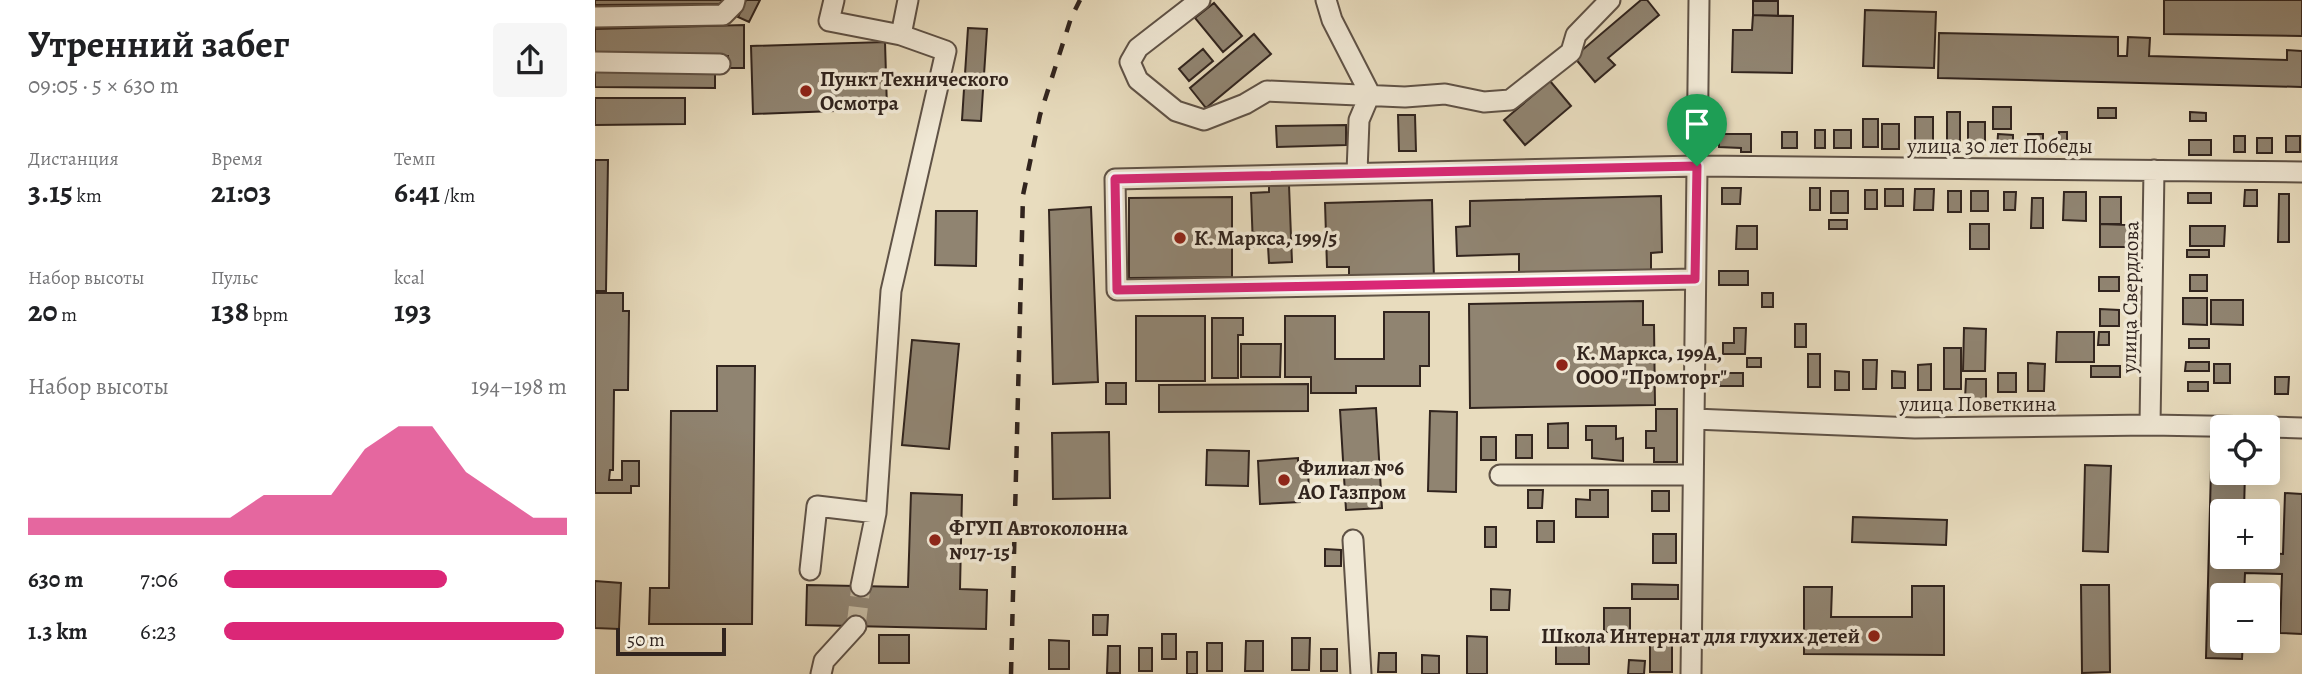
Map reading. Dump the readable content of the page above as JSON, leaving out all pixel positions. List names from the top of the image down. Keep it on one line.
{"streets":{"street":["улица 30 лет Победы","улица Свердлова","улица Поветкина"]},"crossings":[["улица 30 лет Победы","улица Свердлова"],["улица Свердлова","улица Поветкина"]],"places":["Пункт Технического Осмотра","К. Маркса, 199/5","К. Маркса, 199А, ООО \"Промторг\"","Филиал №6 АО Газпром","ФГУП Автоколонна №17-15","Школа Интернат для глухих детей"],"scale_bar":"50 m","page":{"heading":["Утренний забег","09:05 · 5 × 630 m"],"stats":[["Дистанция","3.15 km"],["Время","21:03"],["Темп","6:41 /km"],["Набор высоты","20 m"],["Пульс","138 bpm"],["kcal","193"]],"chart":["Набор высоты","194–198 m"],"map_buttons":["+","−"],"list":[{"name":"630 m","note":"7:06"},{"name":"1.3 km","note":"6:23"}],"scale":"50 m"}}
